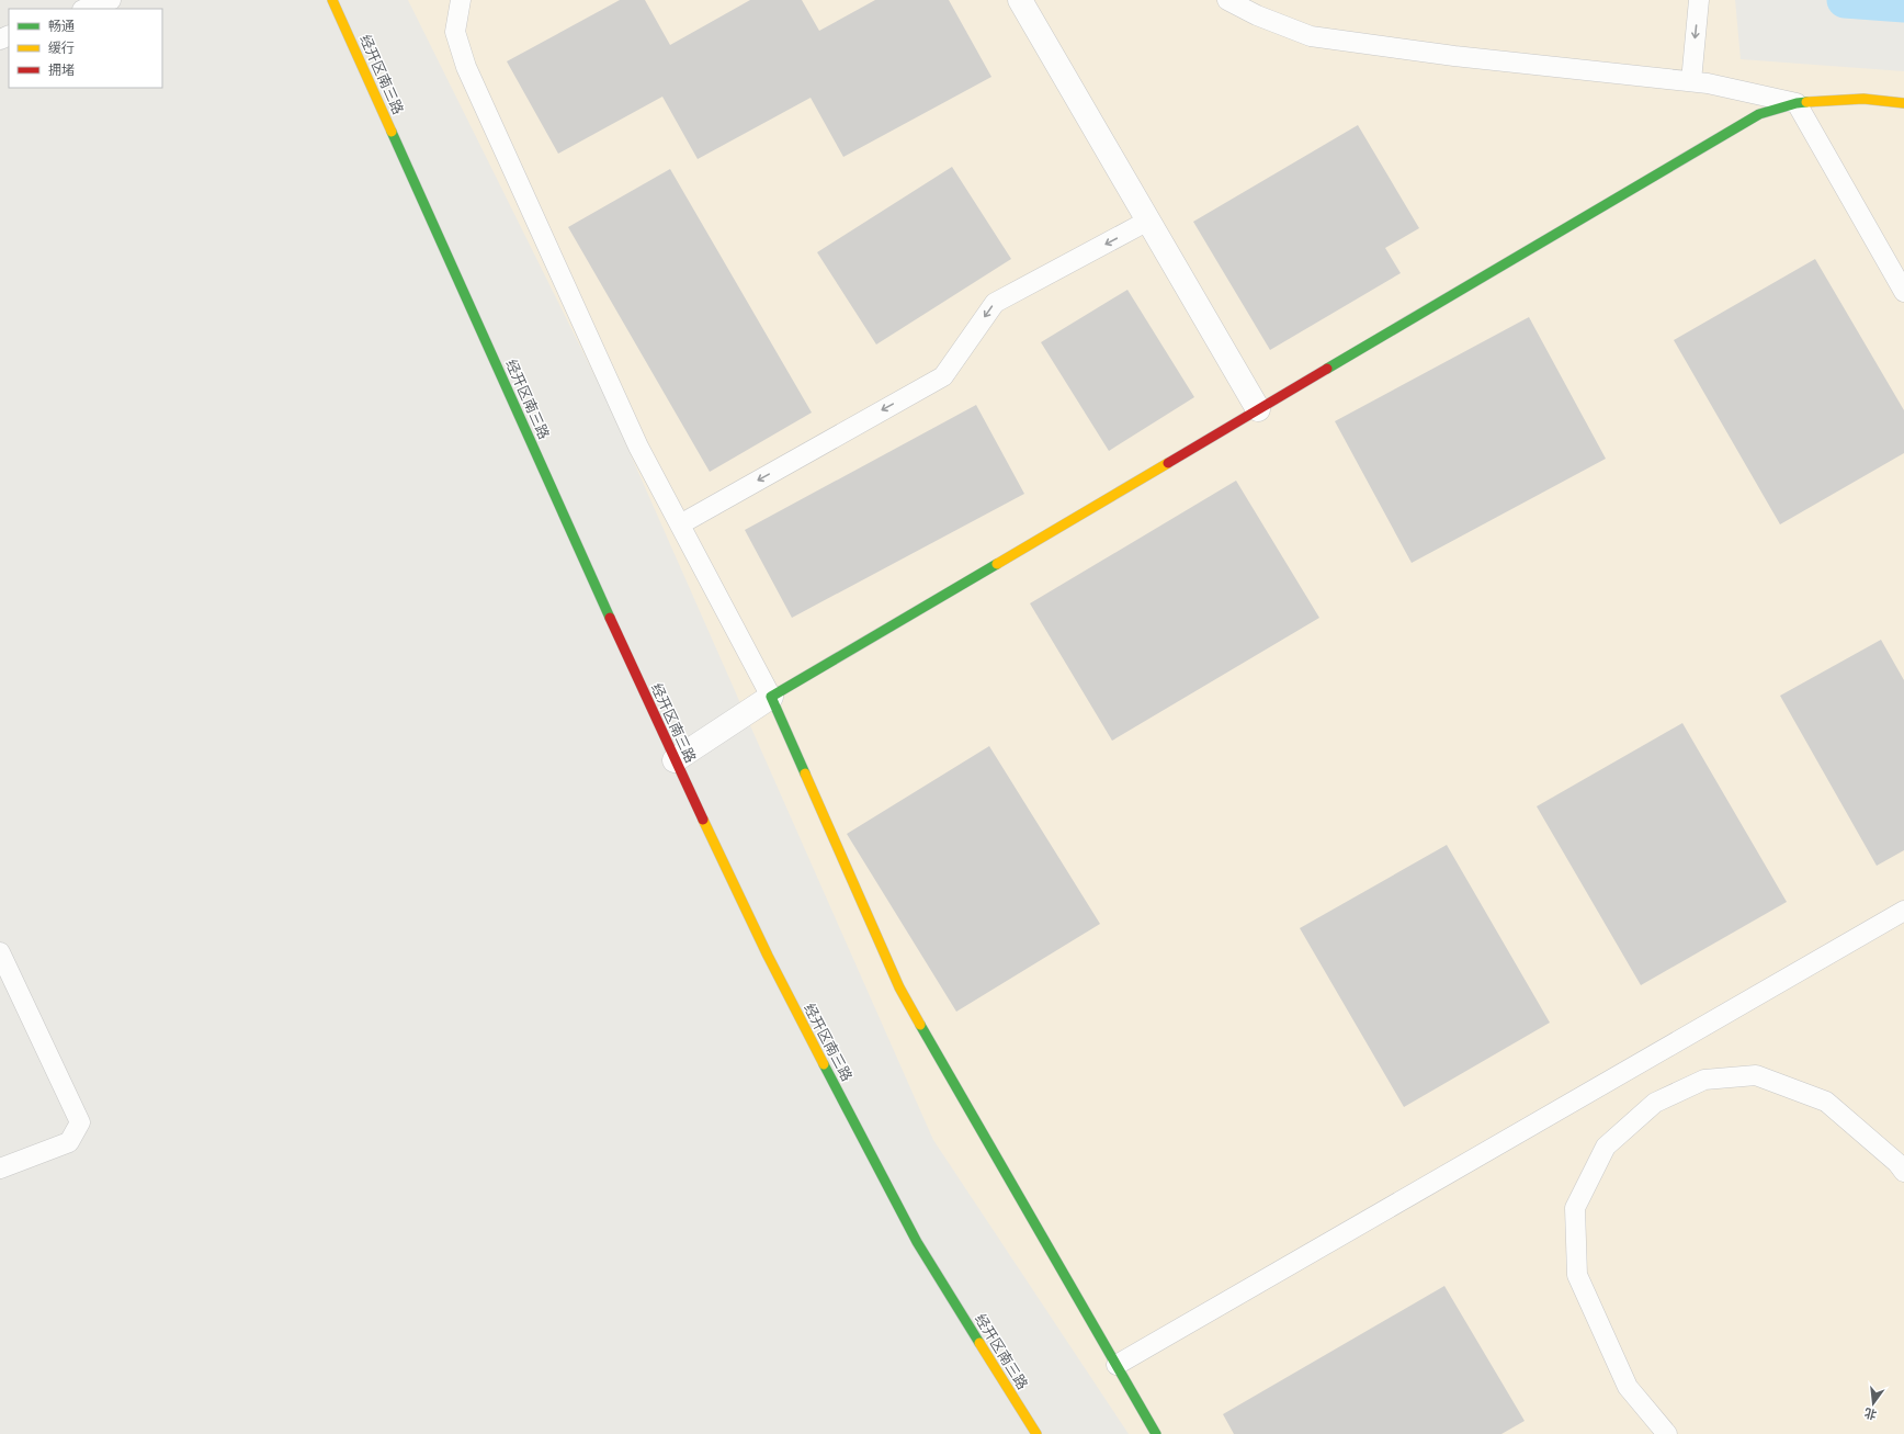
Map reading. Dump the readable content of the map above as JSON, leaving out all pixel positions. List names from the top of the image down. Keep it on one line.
{"streets":{"street":["经开区南三路"]},"legend":["畅通","缓行","拥堵"],"north":"bottom"}
